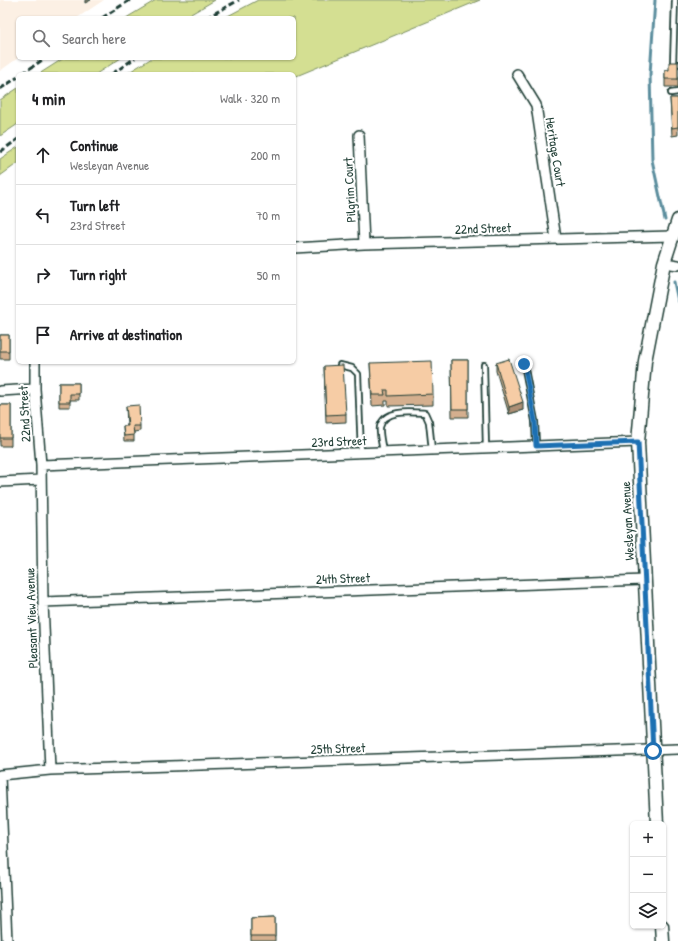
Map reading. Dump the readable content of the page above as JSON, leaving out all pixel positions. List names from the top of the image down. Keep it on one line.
{"streets":{"street":["Heritage Court","Pilgrim Court","22nd Street","23rd Street","Wesleyan Avenue","24th Street","Pleasant View Avenue","25th Street"]},"crossings":[["Heritage Court","22nd Street"],["Pilgrim Court","22nd Street"],["22nd Street","23rd Street"],["22nd Street","Wesleyan Avenue"],["22nd Street","Pleasant View Avenue"],["23rd Street","Wesleyan Avenue"],["23rd Street","Pleasant View Avenue"],["Wesleyan Avenue","24th Street"],["Wesleyan Avenue","25th Street"],["24th Street","Pleasant View Avenue"],["Pleasant View Avenue","25th Street"]],"page":{"search":"Search here","heading":["4 min","Walk · 320 m"],"list":[["Continue","Wesleyan Avenue","200 m"],["Turn left","23rd Street","70 m"],["Turn right","50 m"],"Arrive at destination"],"map_buttons":["+","−"]}}
